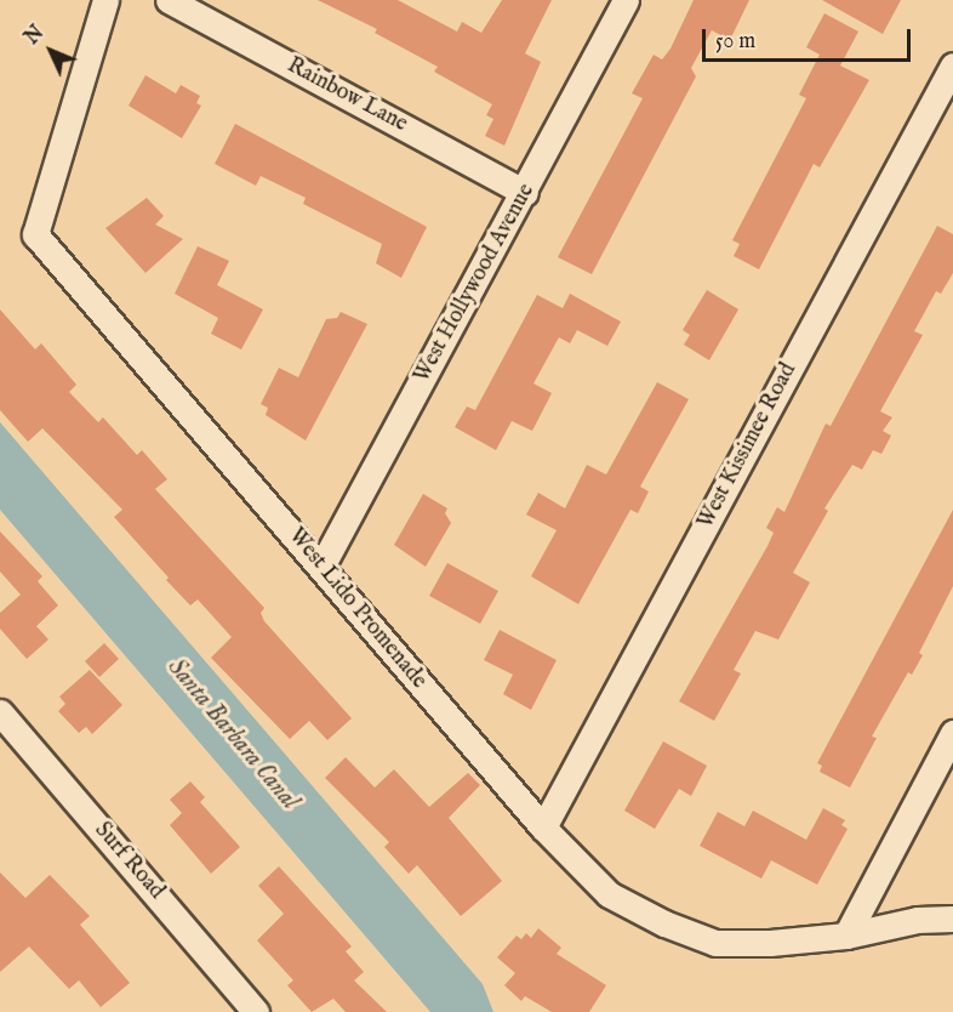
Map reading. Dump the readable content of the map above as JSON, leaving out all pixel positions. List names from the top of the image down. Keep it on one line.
{"streets":{"street":["Rainbow Lane","West Hollywood Avenue","West Kissimee Road","West Lido Promenade","Surf Road"]},"crossings":[["Rainbow Lane","West Hollywood Avenue"],["West Hollywood Avenue","West Lido Promenade"],["West Kissimee Road","West Lido Promenade"]],"water":["Santa Barbara Canal"],"scale_bar":"50 m","north":"top left"}
